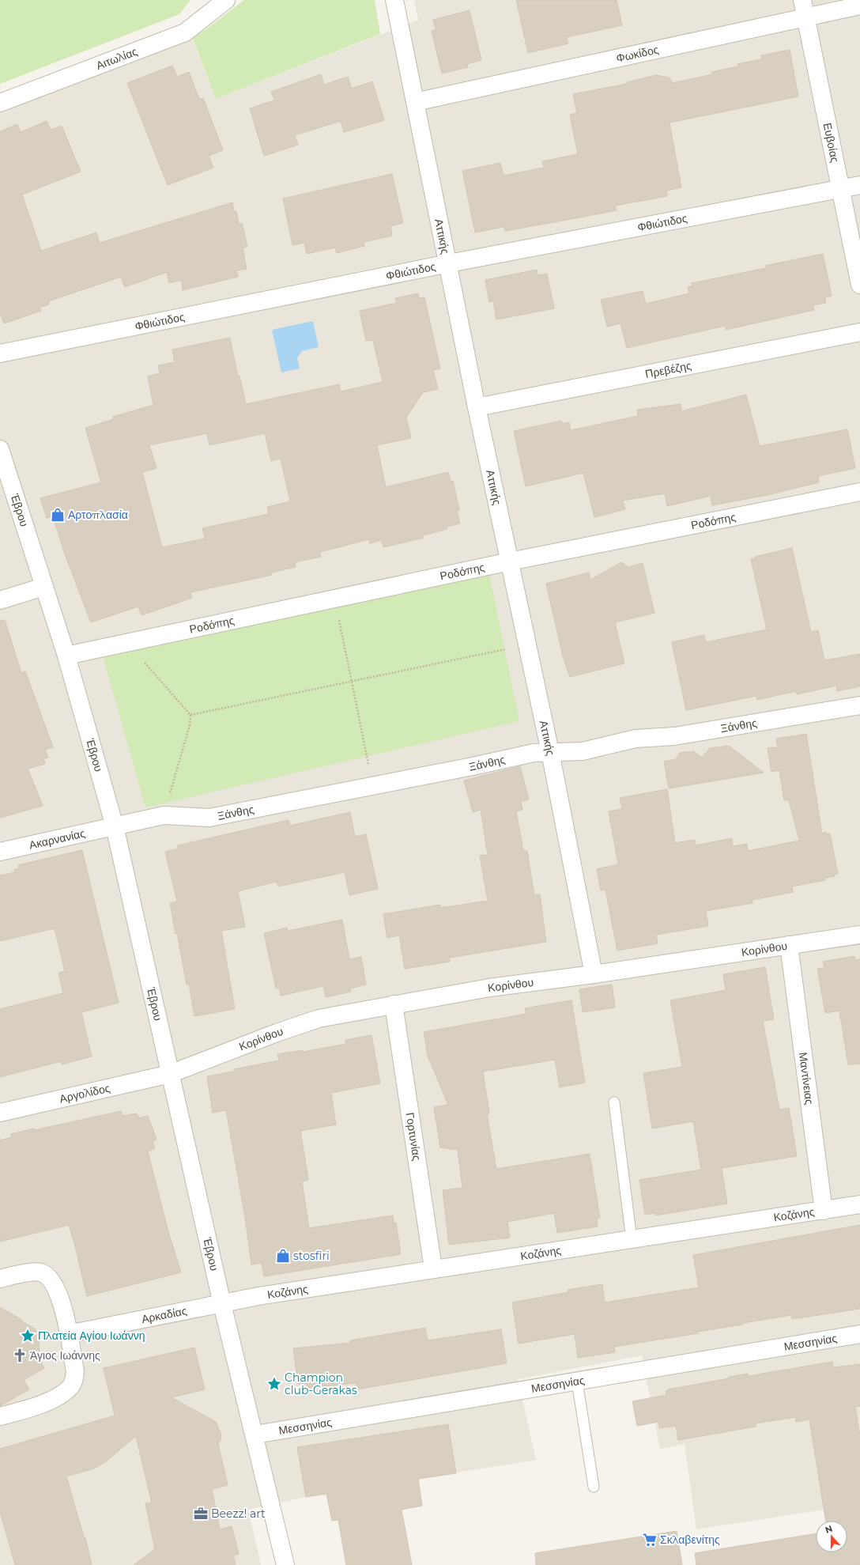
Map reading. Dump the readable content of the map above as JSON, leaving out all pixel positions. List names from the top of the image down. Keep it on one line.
{"streets":{"street":["Φωκίδος","Αιτωλίας","Ευβοίας","Φθιώτιδος","Αττικής","Πρεβέζης","Έβρου","Ροδόπης","Ξάνθης","Ακαρνανίας","Κορίνθου","Μαντίνειας","Αργολίδος","Γορτυνίας","Κοζάνης","Αρκαδίας","Μεσσηνίας"]},"crossings":[["Φωκίδος","Ευβοίας"],["Φωκίδος","Αττικής"],["Ευβοίας","Φθιώτιδος"],["Φθιώτιδος","Αττικής"],["Αττικής","Πρεβέζης"],["Αττικής","Ροδόπης"],["Αττικής","Ξάνθης"],["Αττικής","Κορίνθου"],["Έβρου","Ροδόπης"],["Έβρου","Ξάνθης"],["Έβρου","Ακαρνανίας"],["Έβρου","Κορίνθου"],["Έβρου","Αργολίδος"],["Έβρου","Κοζάνης"],["Έβρου","Αρκαδίας"],["Έβρου","Μεσσηνίας"],["Ξάνθης","Ακαρνανίας"],["Κορίνθου","Μαντίνειας"],["Κορίνθου","Αργολίδος"],["Κορίνθου","Γορτυνίας"],["Μαντίνειας","Κοζάνης"],["Γορτυνίας","Κοζάνης"],["Κοζάνης","Αρκαδίας"]],"places":{"shop":["Αρτοπλασία","stosfiri"],"place":["Πλατεία Αγίου Ιωάννη","Champion club-Gerakas"],"church":["Άγιος Ιωάννης"],"office":["Beezz! art"],"supermarket":["Σκλαβενίτης"]},"north":"top"}
